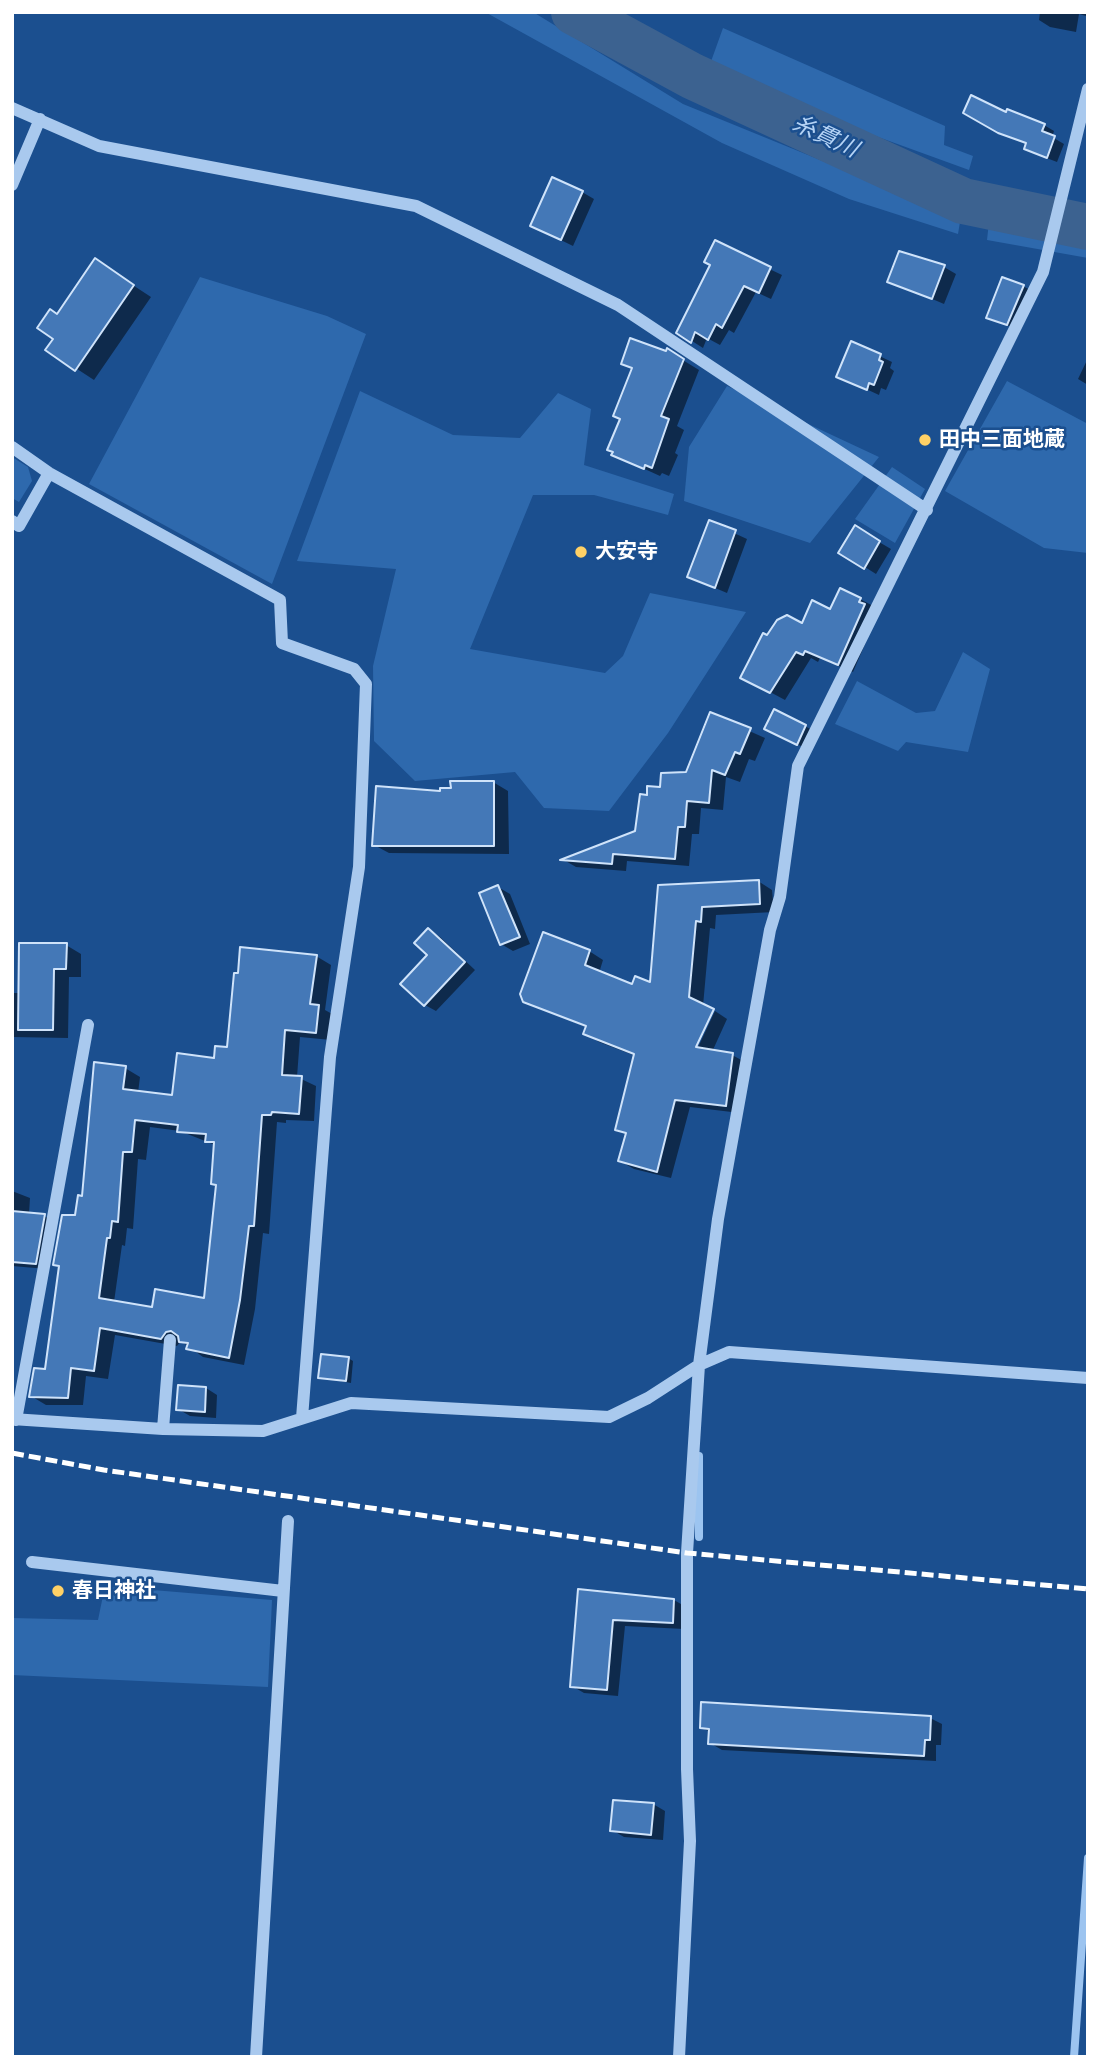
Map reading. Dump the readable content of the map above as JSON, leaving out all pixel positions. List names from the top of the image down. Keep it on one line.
{"water":["糸貫川"],"places":["田中三面地蔵","大安寺","春日神社"]}
